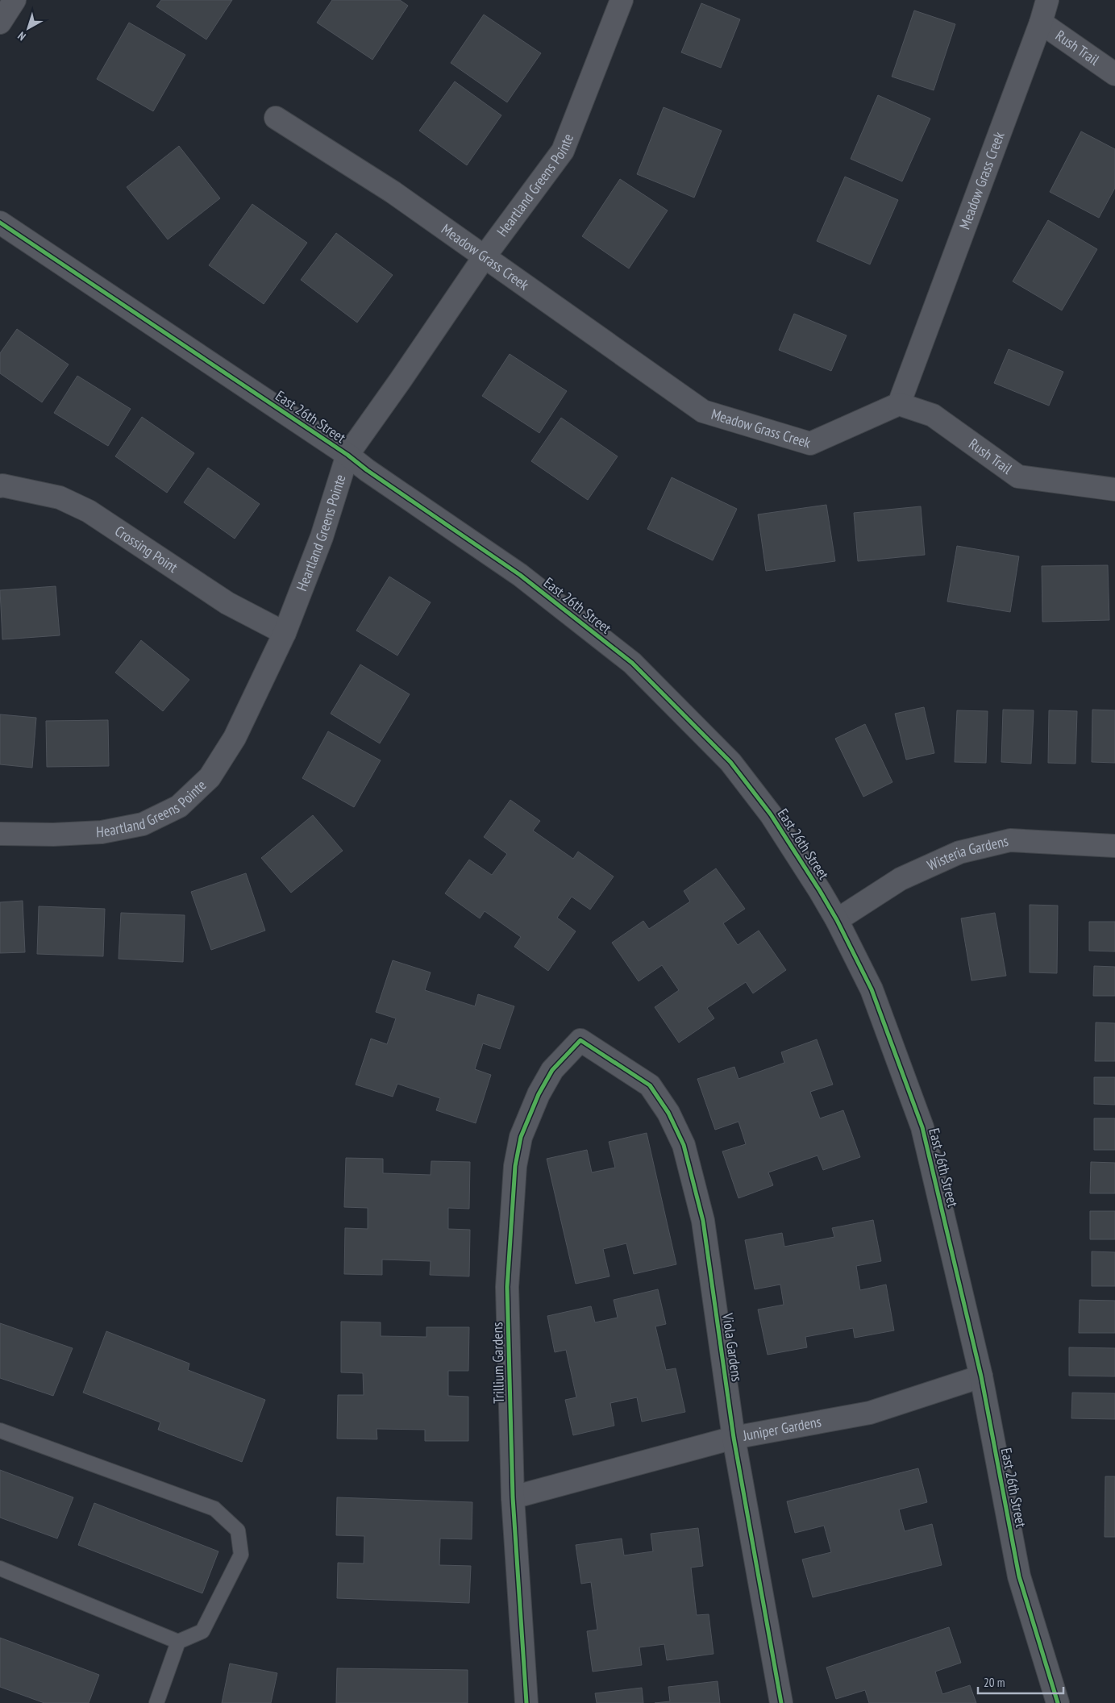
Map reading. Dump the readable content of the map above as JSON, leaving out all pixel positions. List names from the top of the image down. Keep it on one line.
{"streets":{"street":["Rush Trail","Meadow Grass Creek","Heartland Greens Pointe","East 26th Street","Crossing Point","Wisteria Gardens","Viola Gardens","Trillium Gardens","Juniper Gardens"]},"crossings":[["Rush Trail","Meadow Grass Creek"],["Meadow Grass Creek","Heartland Greens Pointe"],["Heartland Greens Pointe","East 26th Street"],["Heartland Greens Pointe","Crossing Point"],["East 26th Street","Wisteria Gardens"],["East 26th Street","Juniper Gardens"],["Viola Gardens","Trillium Gardens"],["Viola Gardens","Juniper Gardens"],["Trillium Gardens","Juniper Gardens"]],"scale_bar":"20 m","north":"bottom left"}
